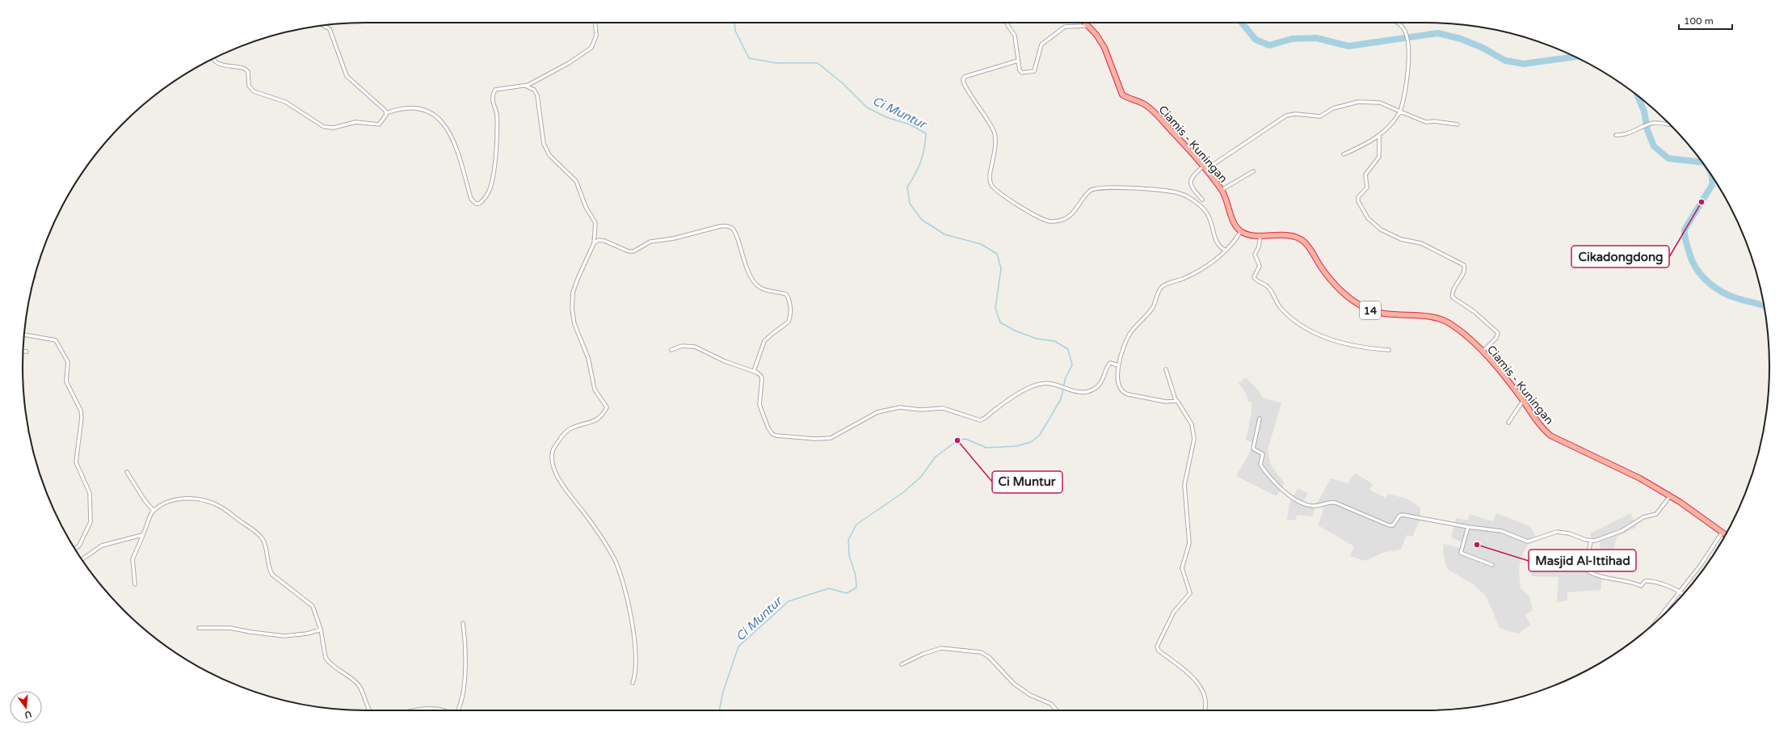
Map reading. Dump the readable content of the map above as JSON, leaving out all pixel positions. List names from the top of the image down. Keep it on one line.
{"streets":{"highway":["Ciamis - Kuningan","14"]},"water":["Ci Muntur"],"places":["Cikadongdong","Ci Muntur","Masjid Al-Ittihad"],"scale_bar":"100 m","north":"bottom"}
